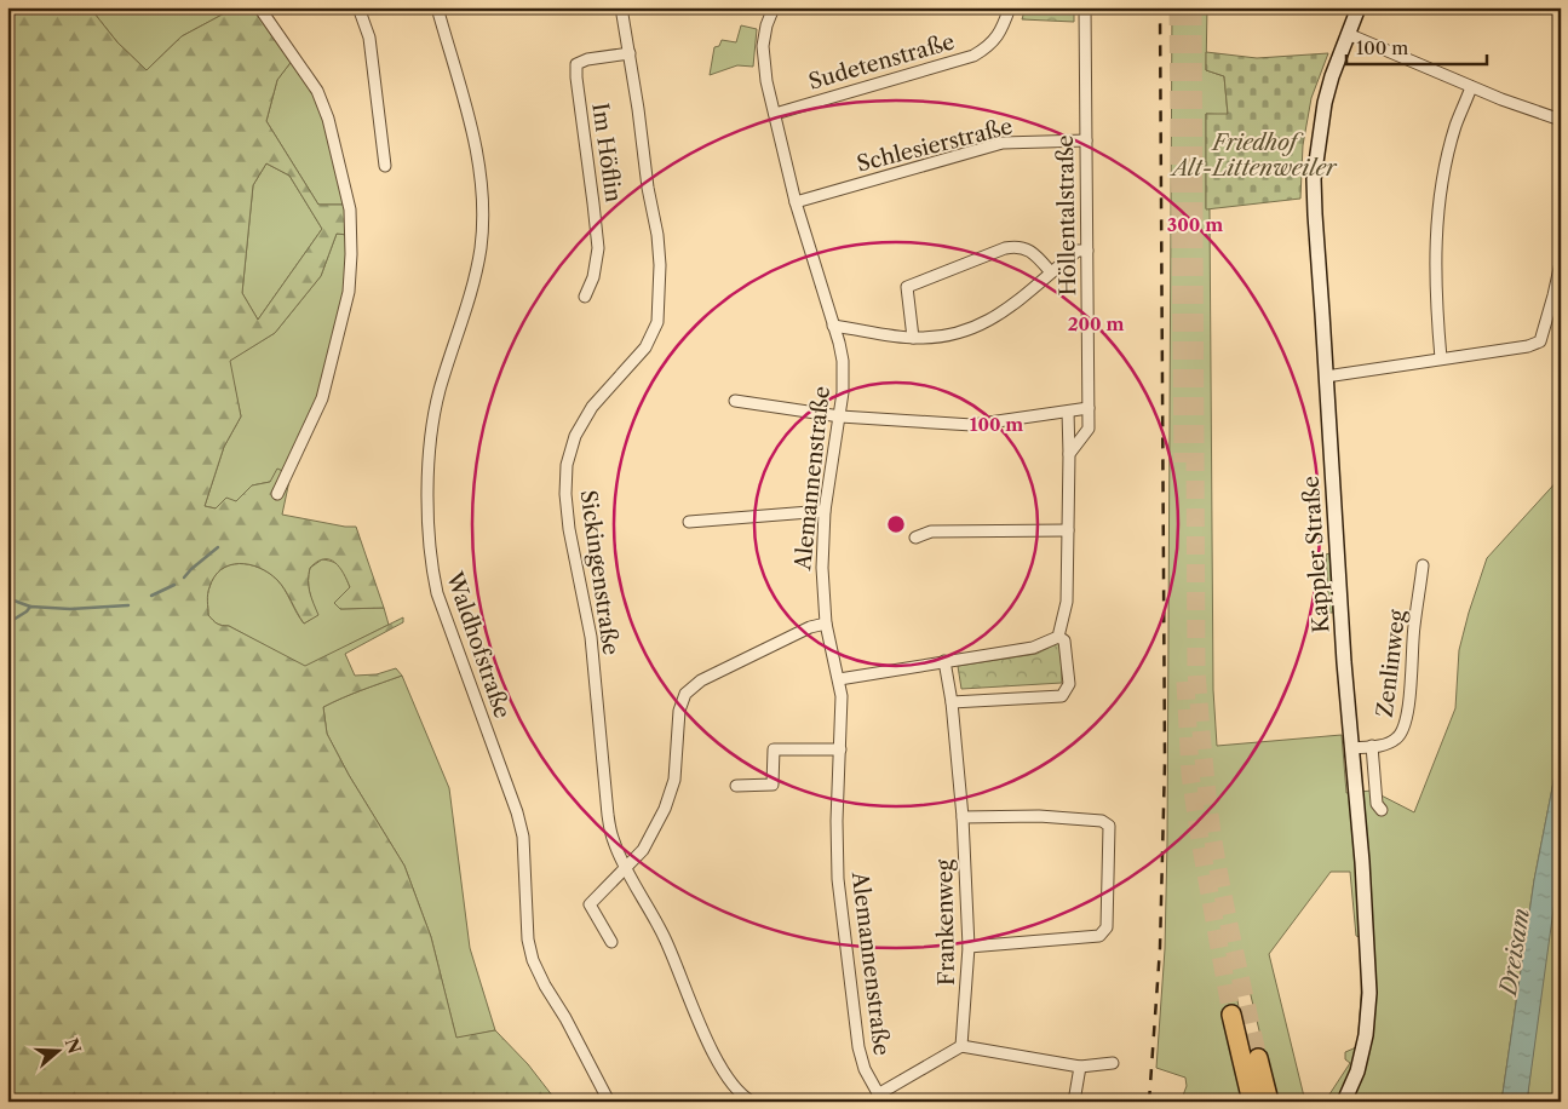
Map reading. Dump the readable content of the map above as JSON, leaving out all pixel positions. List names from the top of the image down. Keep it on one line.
{"streets":{"street":["Sudetenstraße","Schlesierstraße","Im Höflin","Höllentalstraße","Alemannenstraße","Kappler Straße","Sickingenstraße","Waldhofstraße","Zenlinweg","Frankenweg"]},"crossings":[["Sudetenstraße","Alemannenstraße"],["Schlesierstraße","Höllentalstraße"],["Schlesierstraße","Alemannenstraße"],["Im Höflin","Sickingenstraße"],["Kappler Straße","Zenlinweg"]],"water":["Dreisam"],"parks":["Friedhof Alt-Littenweiler"],"scale_bar":"100 m","north":"right","rings":["300 m","200 m","100 m"]}
